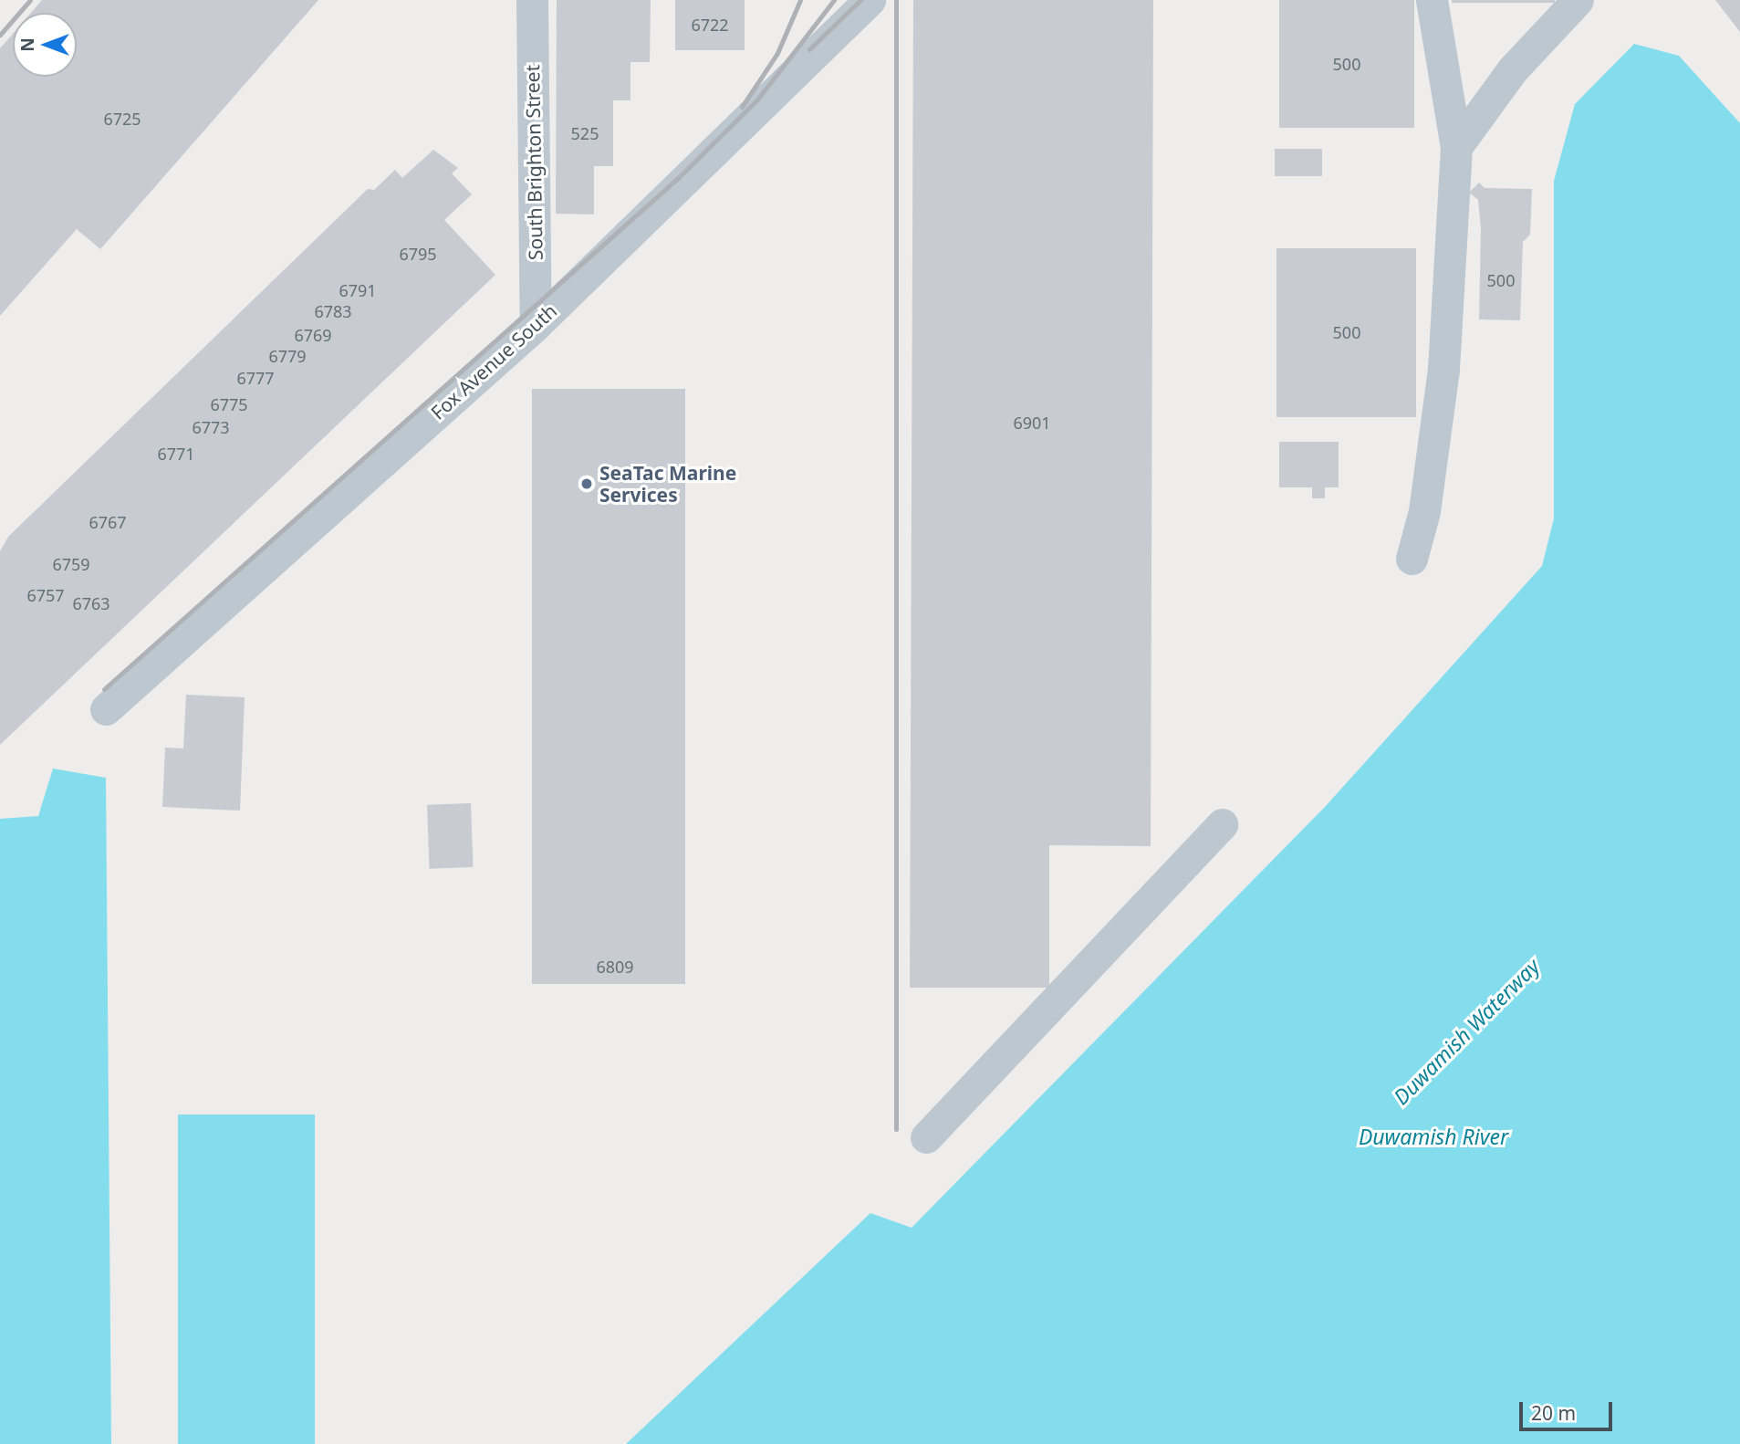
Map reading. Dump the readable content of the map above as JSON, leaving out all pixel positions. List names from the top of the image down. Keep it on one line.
{"streets":{"street":["South Brighton Street","Fox Avenue South"]},"crossings":[["South Brighton Street","Fox Avenue South"]],"water":["Duwamish Waterway","Duwamish River"],"places":["SeaTac Marine Services"],"house_numbers":["6722","500","6725","525","6795","500","6791","6783","500","6769","6779","6777","6775","6901","6773","6771","6767","6759","6757","6763","6809"],"scale_bar":"20 m","north":"left"}
